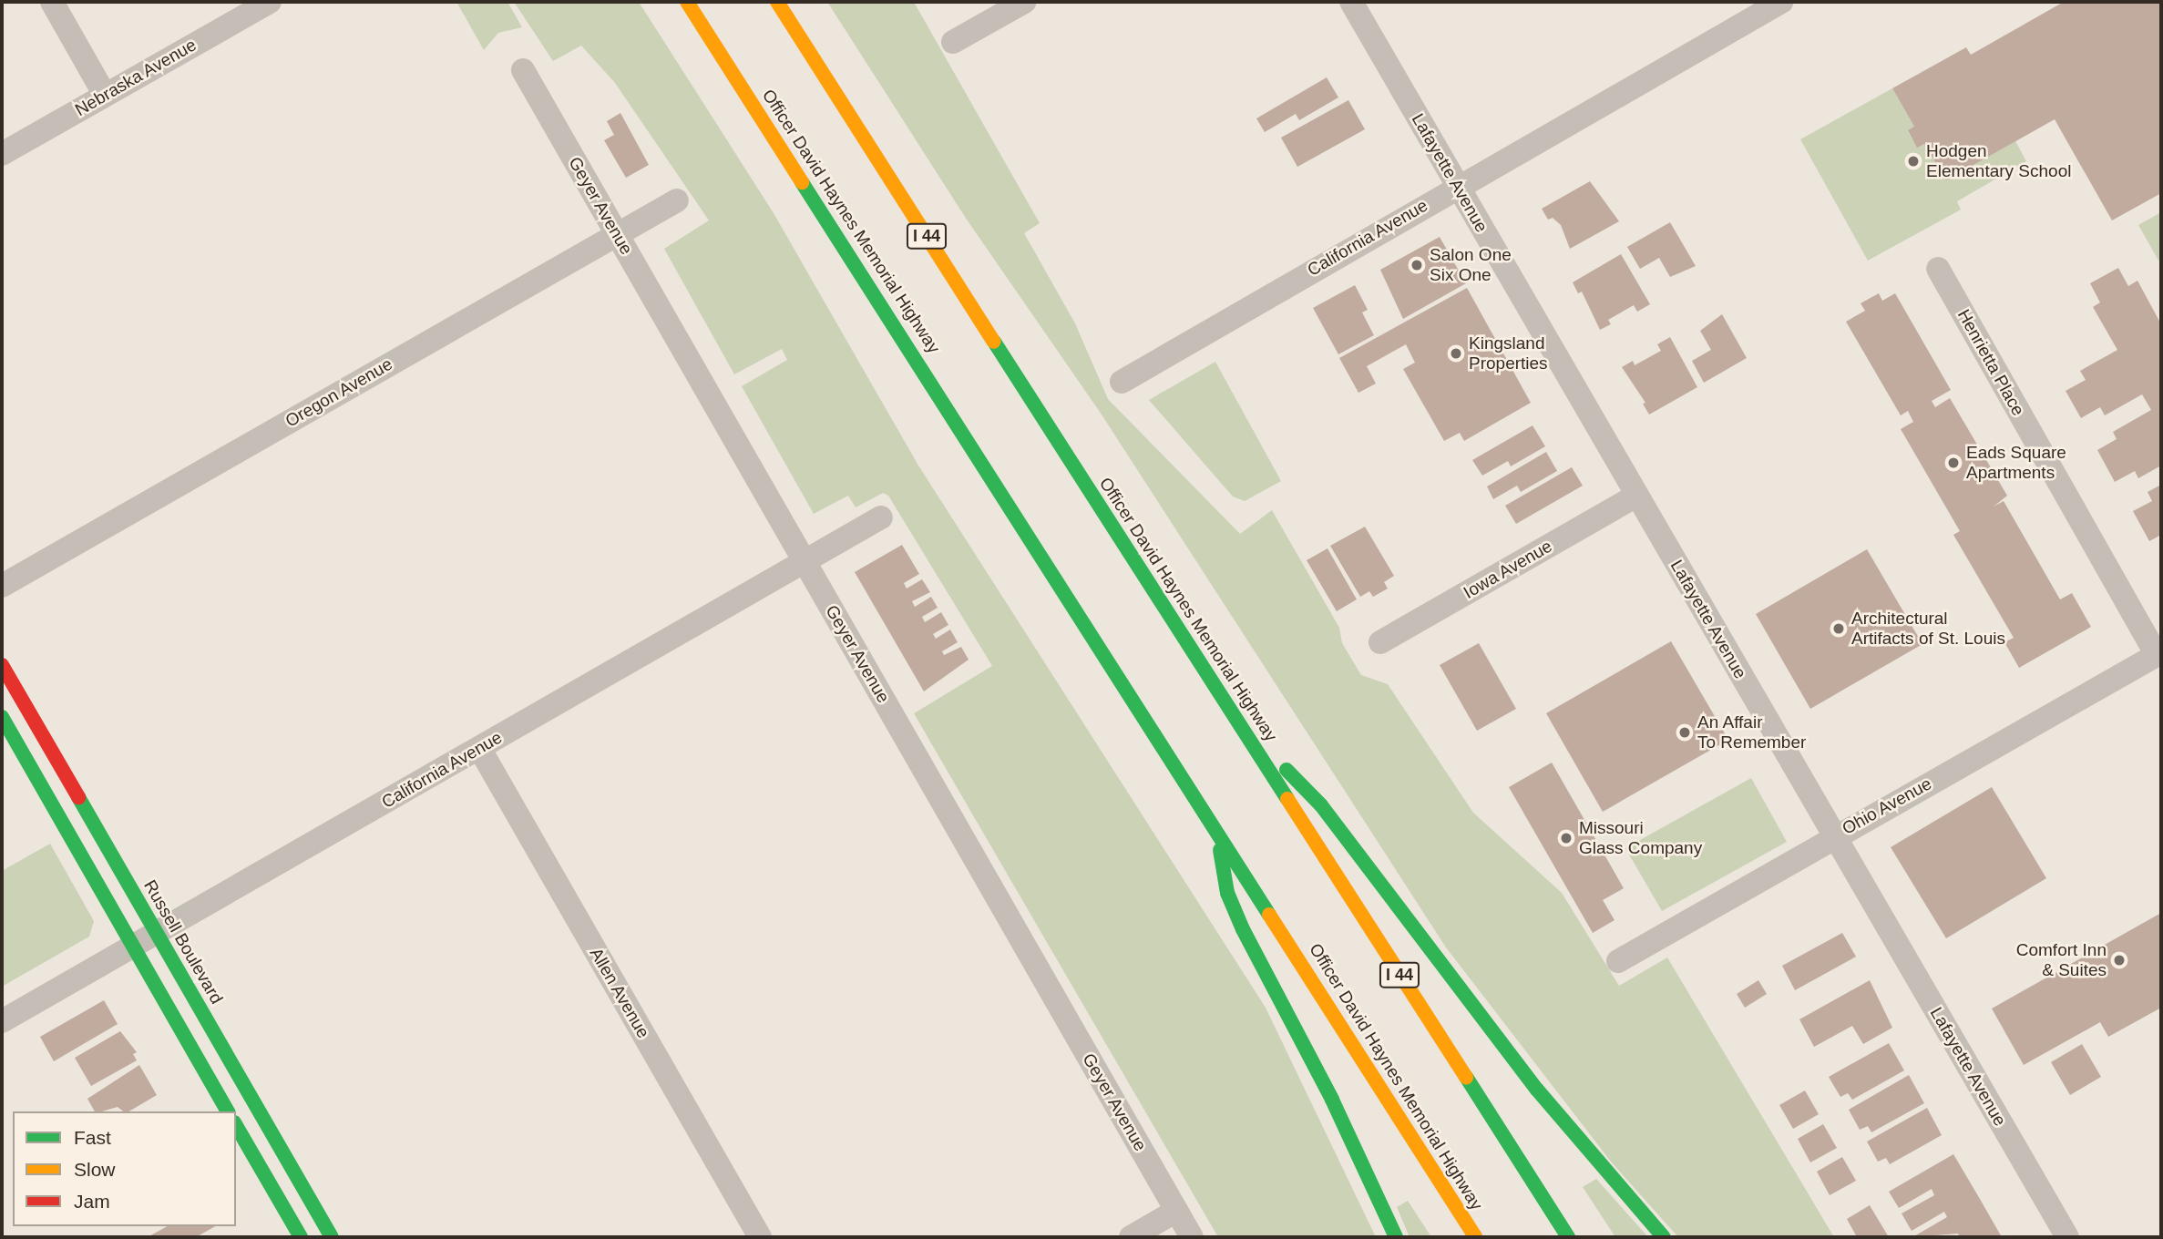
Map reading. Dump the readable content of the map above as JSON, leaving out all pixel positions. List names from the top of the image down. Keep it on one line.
{"streets":{"main road":["Officer David Haynes Memorial Highway","I 44","Russell Boulevard"],"street":["Nebraska Avenue","Lafayette Avenue","Geyer Avenue","California Avenue","Henrietta Place","Oregon Avenue","Iowa Avenue","Ohio Avenue","Allen Avenue"]},"crossings":[["Lafayette Avenue","California Avenue"],["Lafayette Avenue","Iowa Avenue"],["Lafayette Avenue","Ohio Avenue"],["Geyer Avenue","California Avenue"],["Geyer Avenue","Oregon Avenue"],["California Avenue","Russell Boulevard"],["California Avenue","Allen Avenue"],["Henrietta Place","Ohio Avenue"]],"places":["Hodgen Elementary School","Salon One Six One","Kingsland Properties","Eads Square Apartments","Architectural Artifacts of St. Louis","An Affair To Remember","Missouri Glass Company","Comfort Inn & Suites"],"legend":["Fast","Slow","Jam"]}
